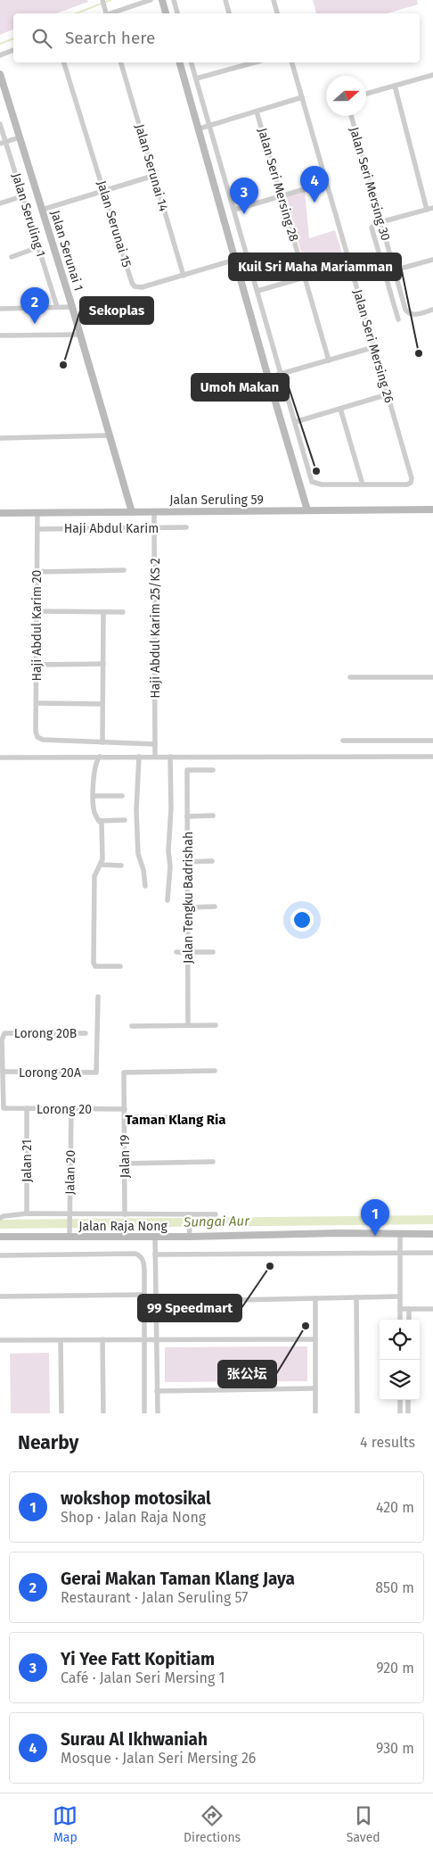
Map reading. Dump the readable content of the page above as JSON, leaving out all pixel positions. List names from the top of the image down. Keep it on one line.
{"streets":{"main road":["Jalan Serunai 1","Jalan Seruling 59","Jalan Raja Nong"],"street":["Jalan Serunai 14","Jalan Seri Mersing 30","Jalan Seri Mersing 28","Jalan Seruling 1","Jalan Serunai 15","Jalan Seri Mersing 26","Haji Abdul Karim","Haji Abdul Karim 20","Haji Abdul Karim 25/KS 2","Jalan Tengku Badrishah","Lorong 20B","Lorong 20A","Lorong 20","Jalan 19","Jalan 21","Jalan 20"]},"crossings":[["Jalan Serunai 14","Jalan Serunai 15"],["Jalan Serunai 1","Jalan Seruling 59"],["Jalan Seruling 59","Haji Abdul Karim 20"],["Jalan Seruling 59","Haji Abdul Karim 25/KS 2"],["Haji Abdul Karim","Haji Abdul Karim 20"],["Haji Abdul Karim","Haji Abdul Karim 25/KS 2"],["Lorong 20B","Lorong 20A"],["Lorong 20B","Lorong 20"],["Lorong 20A","Lorong 20"],["Lorong 20","Jalan 19"],["Lorong 20","Jalan 21"],["Lorong 20","Jalan 20"],["Jalan 20","Jalan Raja Nong"]],"districts":["Taman Klang Ria"],"water":["Sungai Aur"],"places":["Kuil Sri Maha Mariamman","Sekoplas","Umoh Makan","99 Speedmart","张公坛"],"north":"right","page":{"search":"Search here","pins":["4","3","2","1"],"heading":["Nearby","4 results"],"list":[{"mark":"1","name":"wokshop motosikal","note":"Shop · Jalan Raja Nong","value":"420 m"},{"mark":"2","name":"Gerai Makan Taman Klang Jaya","note":"Restaurant · Jalan Seruling 57","value":"850 m"},{"mark":"3","name":"Yi Yee Fatt Kopitiam","note":"Café · Jalan Seri Mersing 1","value":"920 m"},{"mark":"4","name":"Surau Al Ikhwaniah","note":"Mosque · Jalan Seri Mersing 26","value":"930 m"}],"nav":["Map","Directions","Saved"]}}
